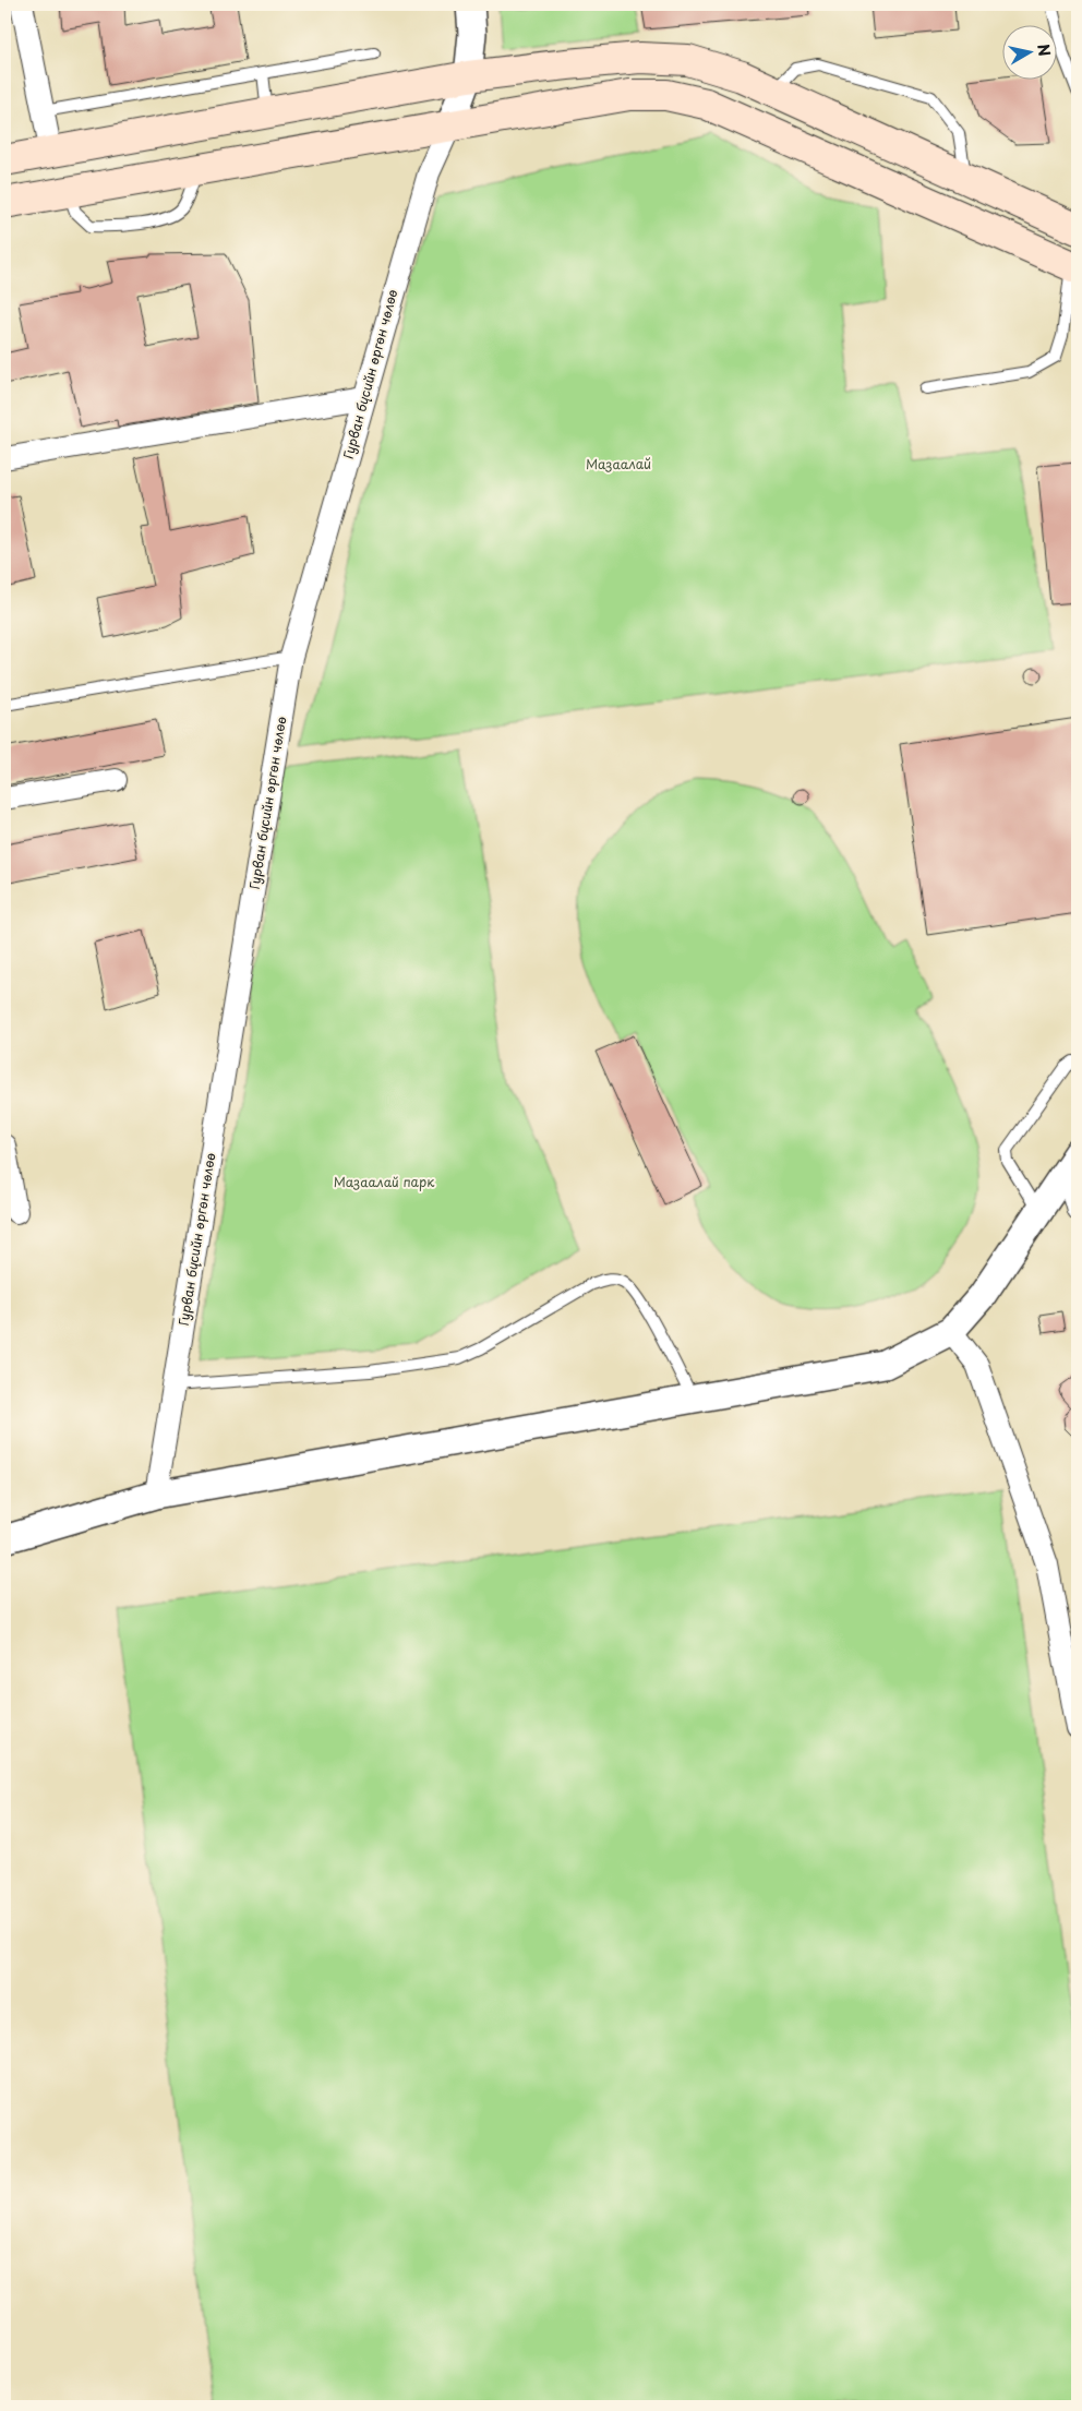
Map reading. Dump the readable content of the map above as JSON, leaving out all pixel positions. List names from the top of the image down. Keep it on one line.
{"streets":{"street":["Гурван бүсийн өргөн чөлөө"]},"parks":["Мазаалай","Мазаалай парк"],"north":"right"}
